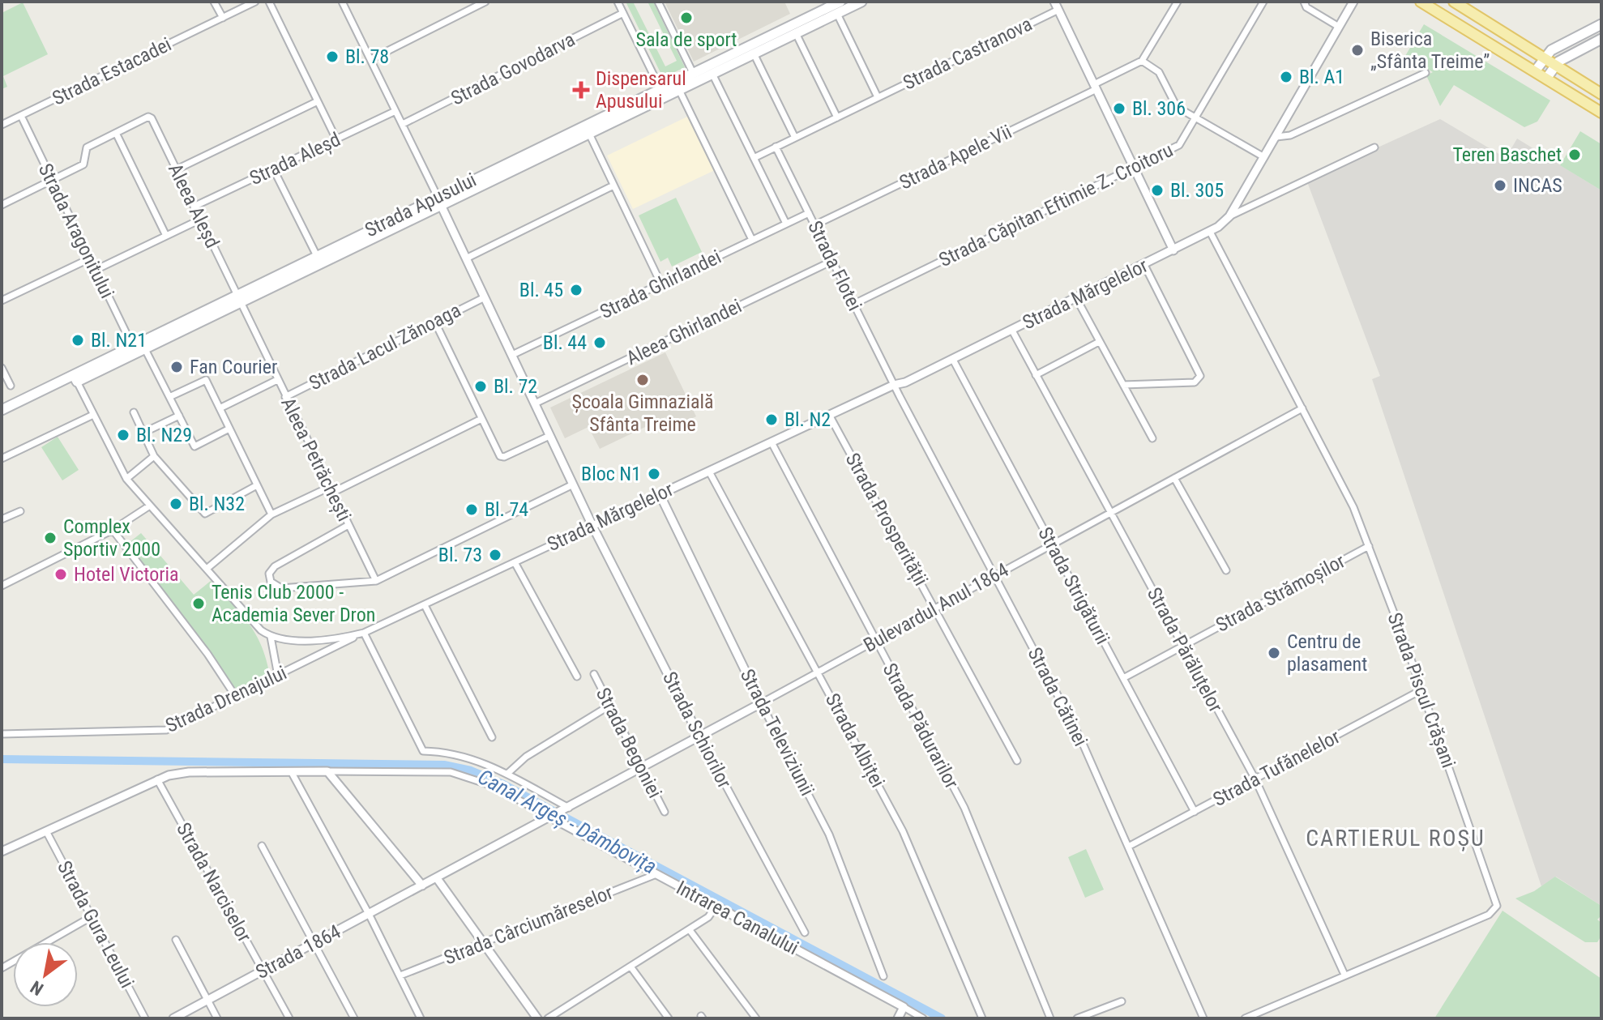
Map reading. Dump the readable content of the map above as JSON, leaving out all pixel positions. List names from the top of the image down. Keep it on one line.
{"streets":{"main road":["Strada Apusului"],"street":["Strada Castranova","Strada Govodarva","Strada Estacadei","Strada Apele Vii","Strada Aleșd","Strada Căpitan Eftimie Z. Croitoru","Aleea Aleșd","Strada Aragonitului","Strada Flotei","Strada Ghirlandei","Strada Mărgelelor","Aleea Ghirlandei","Strada Lacul Zănoaga","Aleea Petrăchești","Strada Prosperității","Strada Strigăturii","Strada Strămoșilor","Bulevardul Anul 1864","Strada Părăluțelor","Strada Piscul Crășani","Strada Cătinei","Strada Drenajului","Strada Pădurarilor","Strada Schiorilor","Strada Televiziunii","Strada Albiței","Strada Begoniei","Strada Tufănelelor","Strada Narciselor","Intrarea Canalului","Strada Gura Leului","Strada Cârciumăreselor","Strada 1864"]},"crossings":[["Strada Castranova","Strada Flotei"],["Strada Estacadei","Strada Aragonitului"],["Strada Apele Vii","Strada Flotei"],["Strada Aleșd","Aleea Aleșd"],["Strada Apusului","Aleea Aleșd"],["Strada Apusului","Strada Aragonitului"],["Strada Apusului","Aleea Petrăchești"],["Strada Căpitan Eftimie Z. Croitoru","Strada Flotei"],["Aleea Aleșd","Aleea Petrăchești"],["Strada Flotei","Strada Ghirlandei"],["Strada Flotei","Strada Mărgelelor"],["Strada Flotei","Aleea Ghirlandei"],["Strada Flotei","Strada Cătinei"],["Strada Mărgelelor","Strada Prosperității"],["Strada Mărgelelor","Strada Strigăturii"],["Strada Mărgelelor","Strada Părăluțelor"],["Strada Mărgelelor","Strada Piscul Crășani"],["Strada Mărgelelor","Strada Cătinei"],["Strada Mărgelelor","Strada Drenajului"],["Strada Mărgelelor","Strada Pădurarilor"],["Strada Mărgelelor","Strada Schiorilor"],["Strada Mărgelelor","Strada Televiziunii"],["Strada Mărgelelor","Strada Albiței"],["Strada Lacul Zănoaga","Aleea Petrăchești"],["Strada Prosperității","Bulevardul Anul 1864"],["Strada Strigăturii","Strada Strămoșilor"],["Strada Strigăturii","Bulevardul Anul 1864"],["Strada Strigăturii","Strada Tufănelelor"],["Strada Strămoșilor","Strada Părăluțelor"],["Strada Strămoșilor","Strada Piscul Crășani"],["Bulevardul Anul 1864","Strada Părăluțelor"],["Bulevardul Anul 1864","Strada Piscul Crășani"],["Bulevardul Anul 1864","Strada Cătinei"],["Bulevardul Anul 1864","Strada Pădurarilor"],["Bulevardul Anul 1864","Strada Schiorilor"],["Bulevardul Anul 1864","Strada Televiziunii"],["Bulevardul Anul 1864","Strada Albiței"],["Bulevardul Anul 1864","Strada Begoniei"],["Bulevardul Anul 1864","Intrarea Canalului"],["Bulevardul Anul 1864","Strada 1864"],["Strada Părăluțelor","Strada Piscul Crășani"],["Strada Părăluțelor","Strada Tufănelelor"],["Strada Piscul Crășani","Strada Tufănelelor"],["Strada Cătinei","Strada Tufănelelor"],["Strada Narciselor","Intrarea Canalului"],["Strada Narciselor","Strada 1864"],["Intrarea Canalului","Strada Gura Leului"],["Intrarea Canalului","Strada Cârciumăreselor"],["Intrarea Canalului","Strada 1864"]],"districts":["CARTIERUL ROȘU"],"water":["Canal Argeș - Dâmbovița"],"places":{"other":["Sala de sport","Biserica „Sfânta Treime”","Bl. 78","Bl. A1","Bl. 306","Teren Baschet","INCAS","Bl. 305","Bl. 45","Bl. N21","Bl. 44","Fan Courier","Școala Gimnazială Sfânta Treime","Bl. 72","Bl. N2","Bl. N29","Bloc N1","Bl. N32","Bl. 74","Complex Sportiv 2000","Bl. 73","Hotel Victoria","Tenis Club 2000 - Academia Sever Dron","Centru de plasament"],"health":["Dispensarul Apusului"]},"north":"bottom left"}
